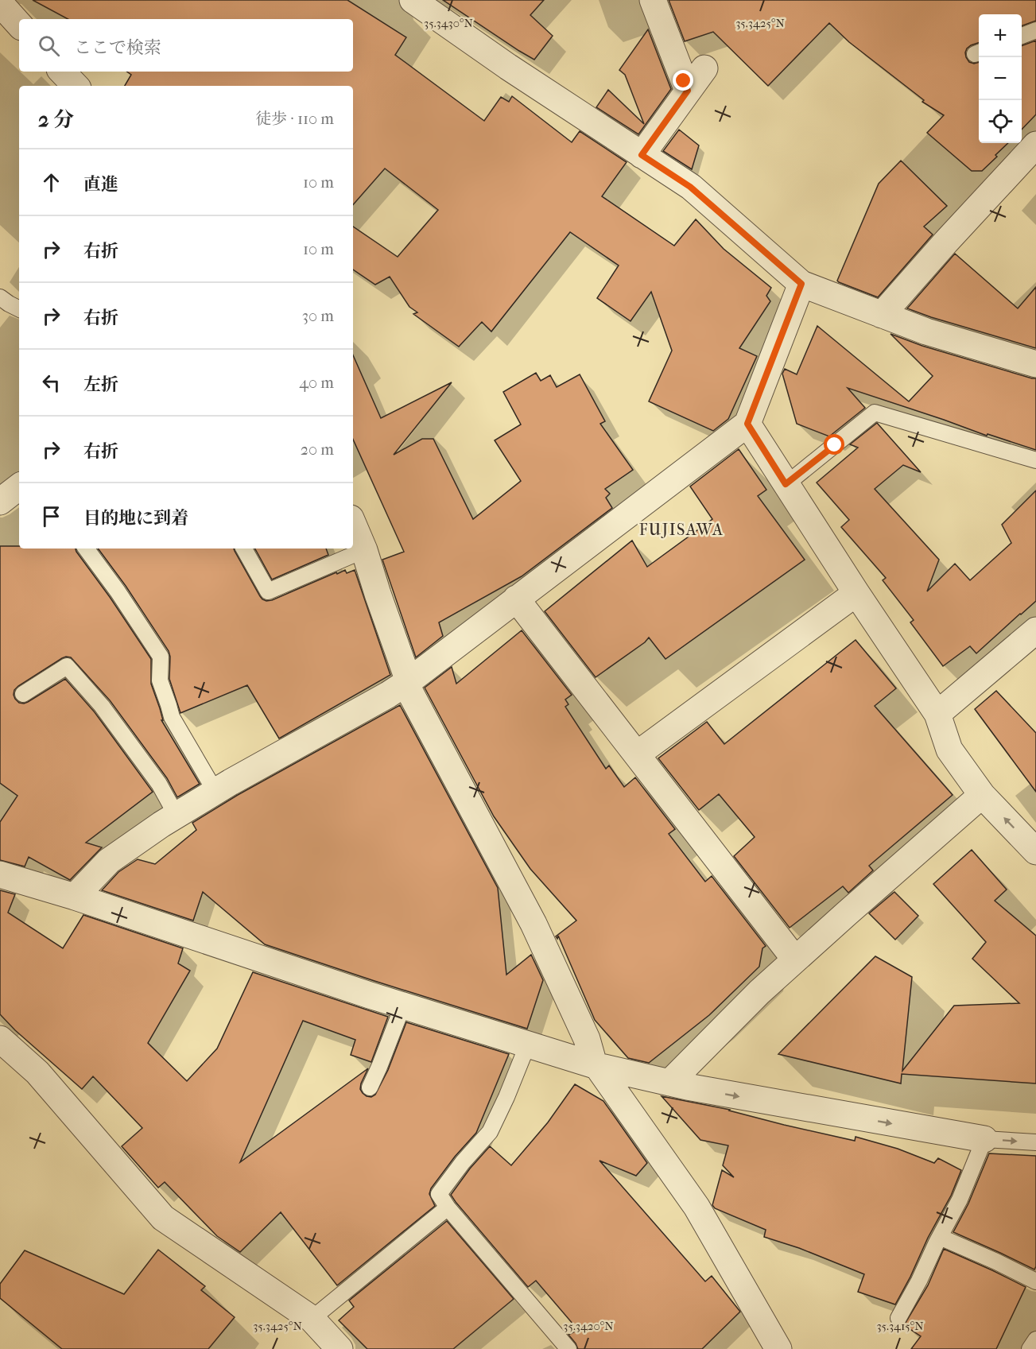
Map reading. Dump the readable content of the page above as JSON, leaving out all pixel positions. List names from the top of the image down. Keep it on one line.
{"districts":["FUJISAWA"],"page":{"map_buttons":["+","−"],"search":"ここで検索","heading":["2 分","徒歩 · 110 m"],"list":[["直進","10 m"],["右折","10 m"],["右折","30 m"],["左折","40 m"],["右折","20 m"],"目的地に到着"]},"coordinates":["35.3430°N","35.3425°N","35.3420°N","35.3415°N"]}
